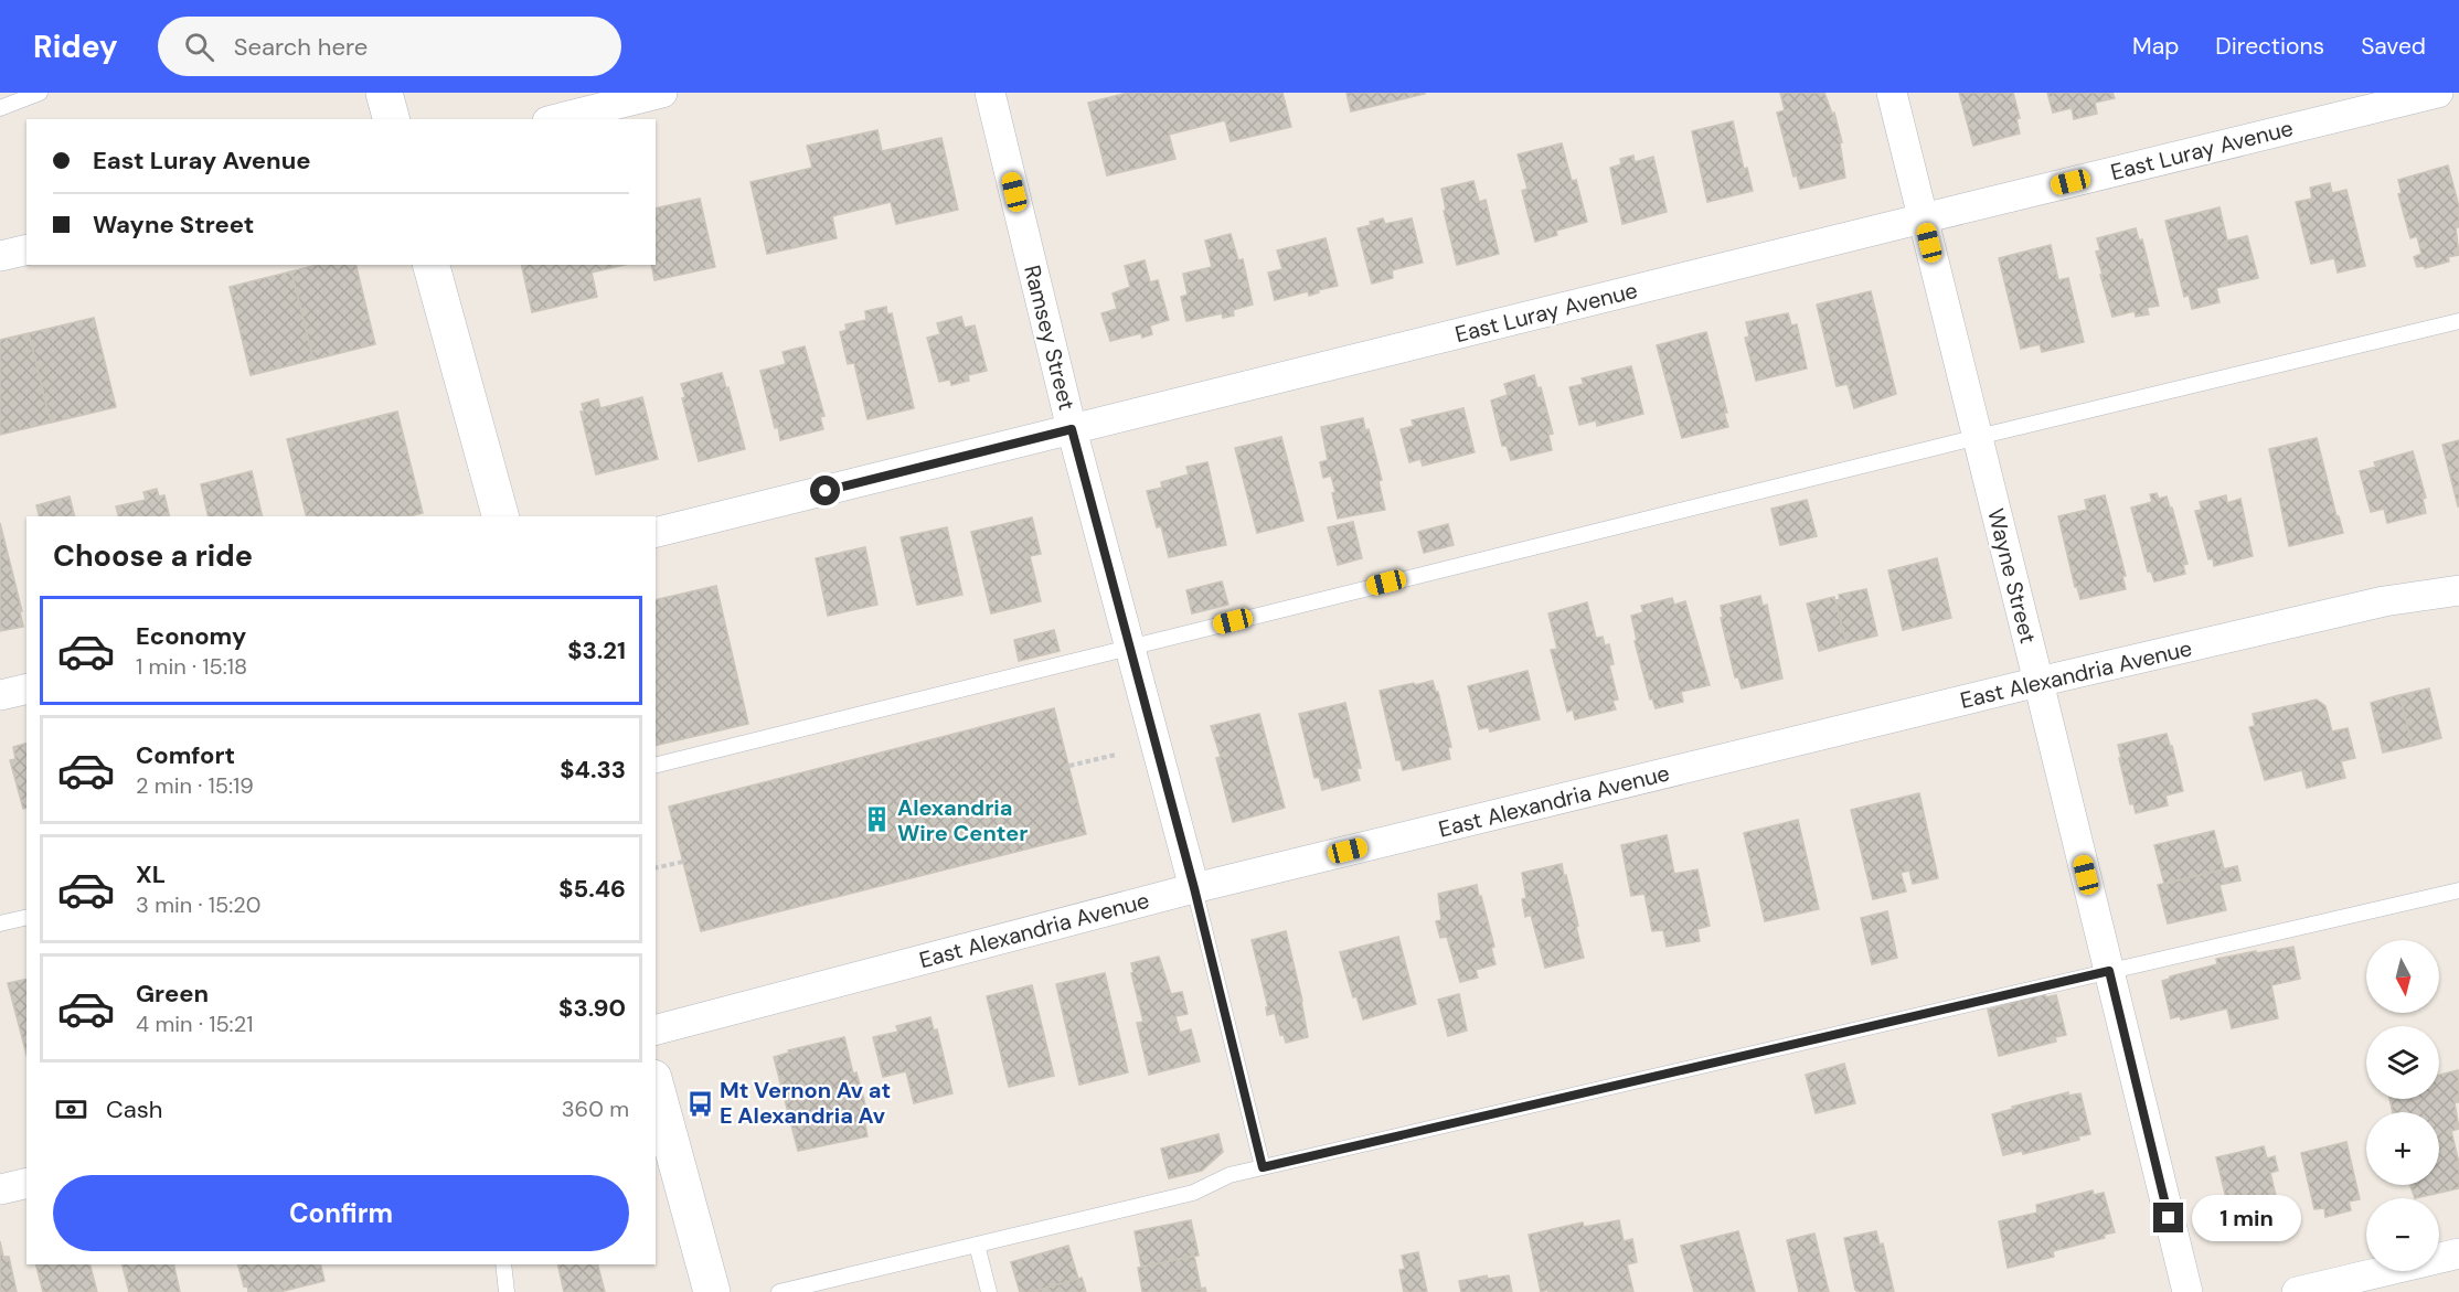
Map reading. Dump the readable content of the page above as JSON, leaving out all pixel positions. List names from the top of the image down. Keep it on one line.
{"streets":{"street":["East Luray Avenue","Ramsey Street","Wayne Street","East Alexandria Avenue"]},"crossings":[["East Luray Avenue","Ramsey Street"],["East Luray Avenue","Wayne Street"],["Ramsey Street","East Alexandria Avenue"],["Wayne Street","East Alexandria Avenue"]],"places":{"building":["Alexandria Wire Center"],"bus stop":["Mt Vernon Av at E Alexandria Av"]},"north":"bottom","page":{"header":"Ridey","search":"Search here","nav":["Map","Directions","Saved"],"banner":["East Luray Avenue","Wayne Street"],"heading":"Choose a ride","list":[{"name":"Economy","note":"1 min · 15:18","value":"$3.21"},{"name":"Comfort","note":"2 min · 15:19","value":"$4.33"},{"name":"XL","note":"3 min · 15:20","value":"$5.46"},{"name":"Green","note":"4 min · 15:21","value":"$3.90"}],"map_buttons":["+","−"],"pay":["Cash","360 m"],"buttons":"Confirm","bubble":"1 min"}}
